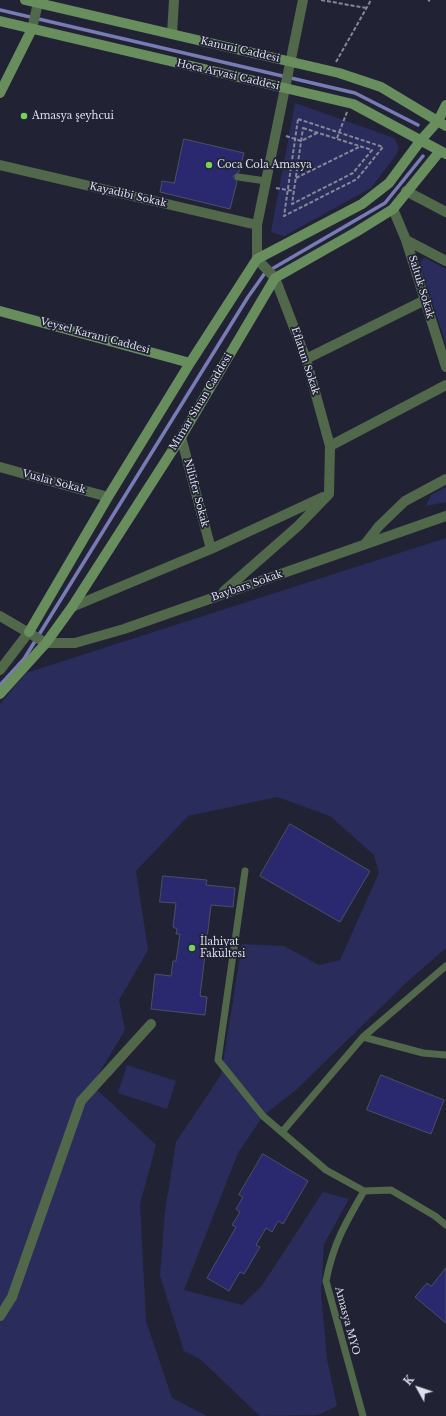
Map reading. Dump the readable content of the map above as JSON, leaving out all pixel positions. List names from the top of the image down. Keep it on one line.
{"streets":{"street":["Kanuni Caddesi","Hoca Arvasi Caddesi","Kayadibi Sokak","Saltuk Sokak","Veysel Karani Caddesi","Eflatun Sokak","Mimar Sinan Caddesi","Vuslat Sokak","Nilüfer Sokak","Baybars Sokak"],"lane":["Amasya MYO"]},"crossings":[["Hoca Arvasi Caddesi","Mimar Sinan Caddesi"],["Saltuk Sokak","Mimar Sinan Caddesi"],["Eflatun Sokak","Mimar Sinan Caddesi"],["Mimar Sinan Caddesi","Nilüfer Sokak"],["Mimar Sinan Caddesi","Baybars Sokak"]],"places":["Amasya şeyhcui","Coca Cola Amasya","İlahiyat Fakültesi"],"north":"top left"}
